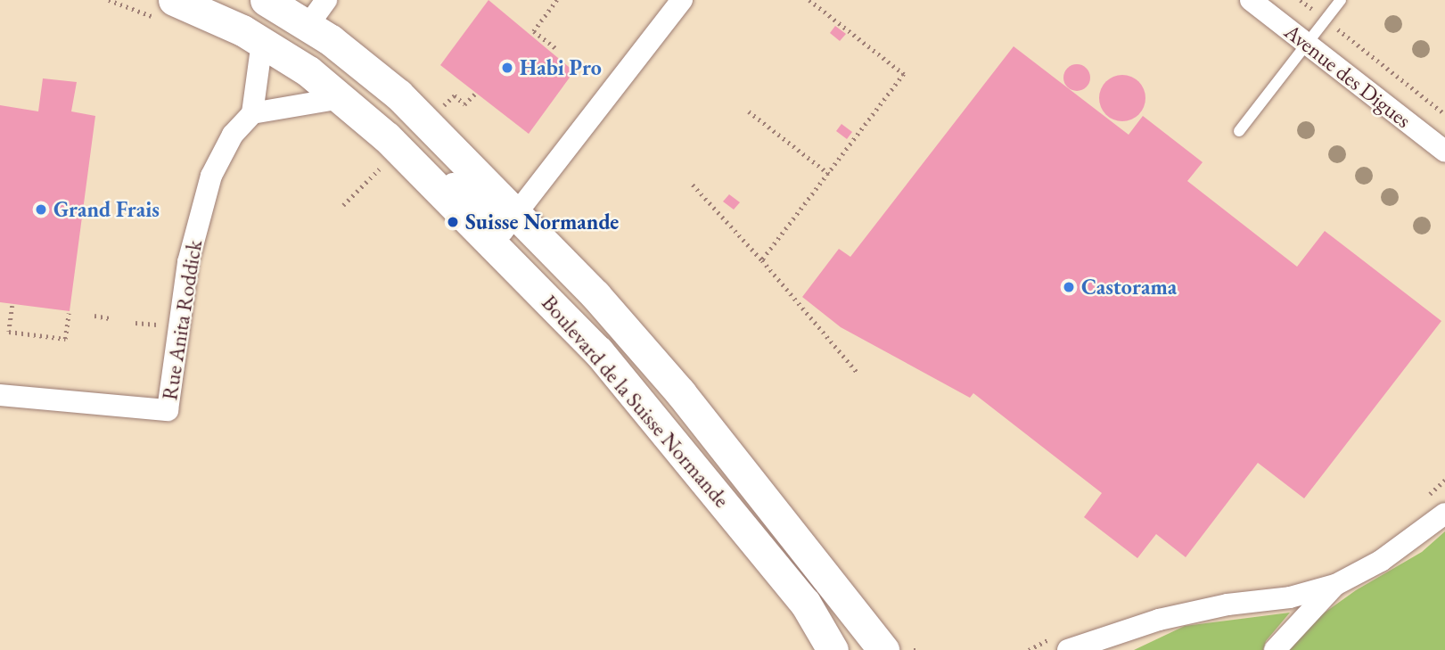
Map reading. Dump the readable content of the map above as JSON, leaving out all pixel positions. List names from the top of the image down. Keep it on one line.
{"streets":{"street":["Avenue des Digues","Rue Anita Roddick","Boulevard de la Suisse Normande"]},"places":["Habi Pro","Grand Frais","Suisse Normande","Castorama"]}
